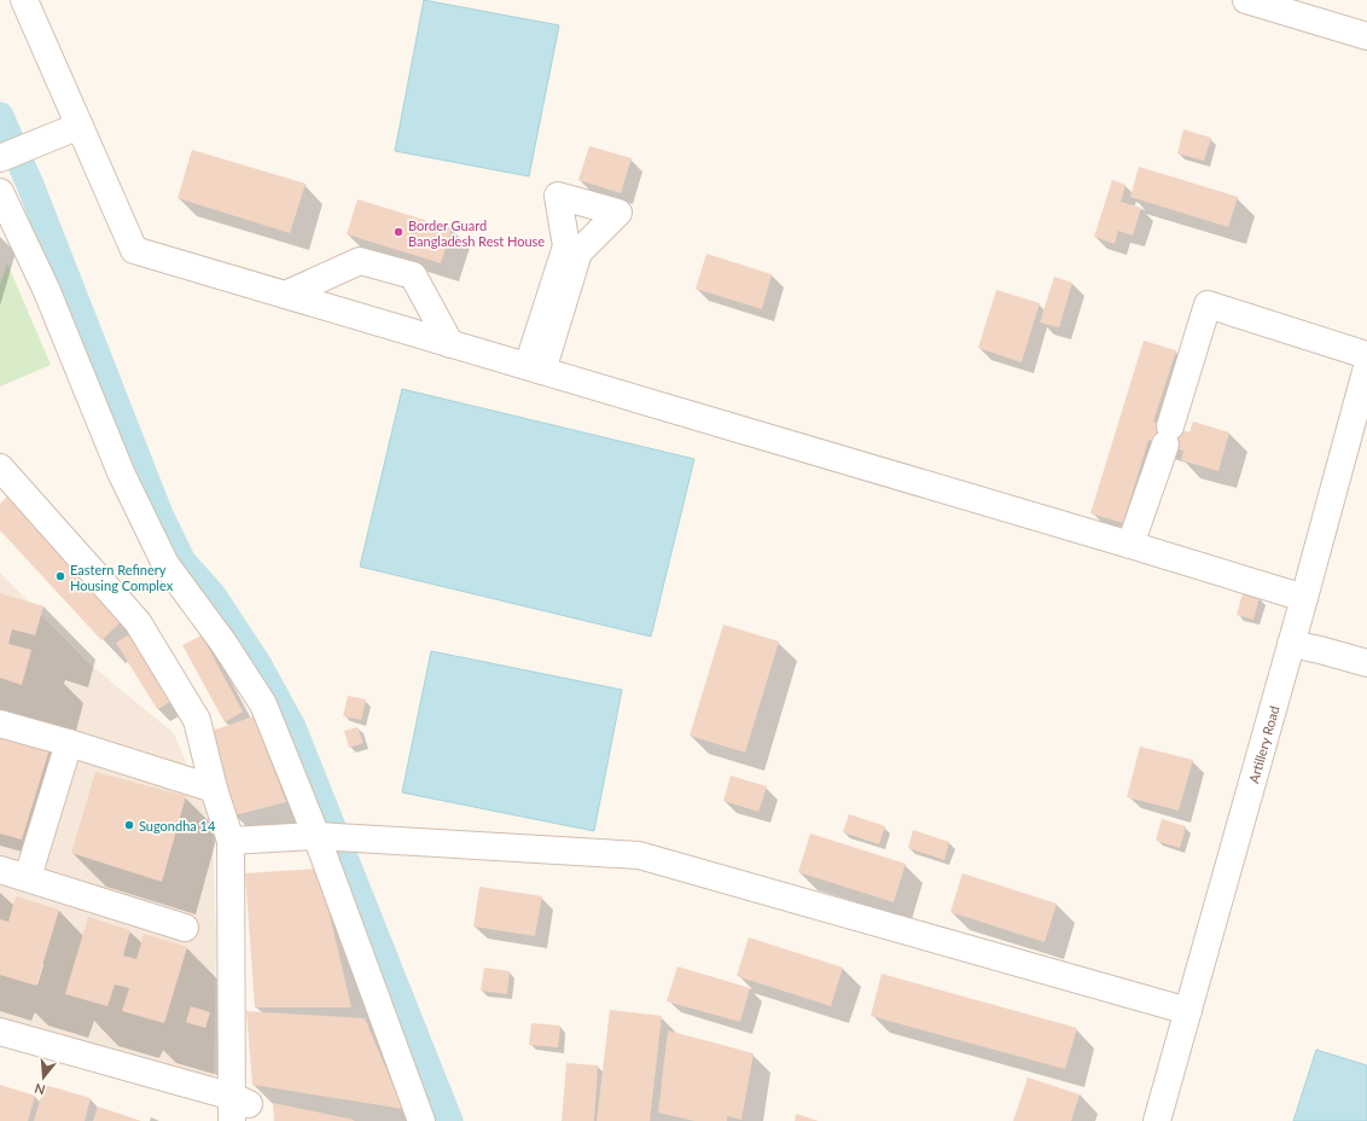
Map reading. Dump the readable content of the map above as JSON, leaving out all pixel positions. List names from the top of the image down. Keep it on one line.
{"streets":{"street":["Artillery Road"]},"places":["Border Guard Bangladesh Rest House","Eastern Refinery Housing Complex","Sugondha 14"],"north":"bottom"}
